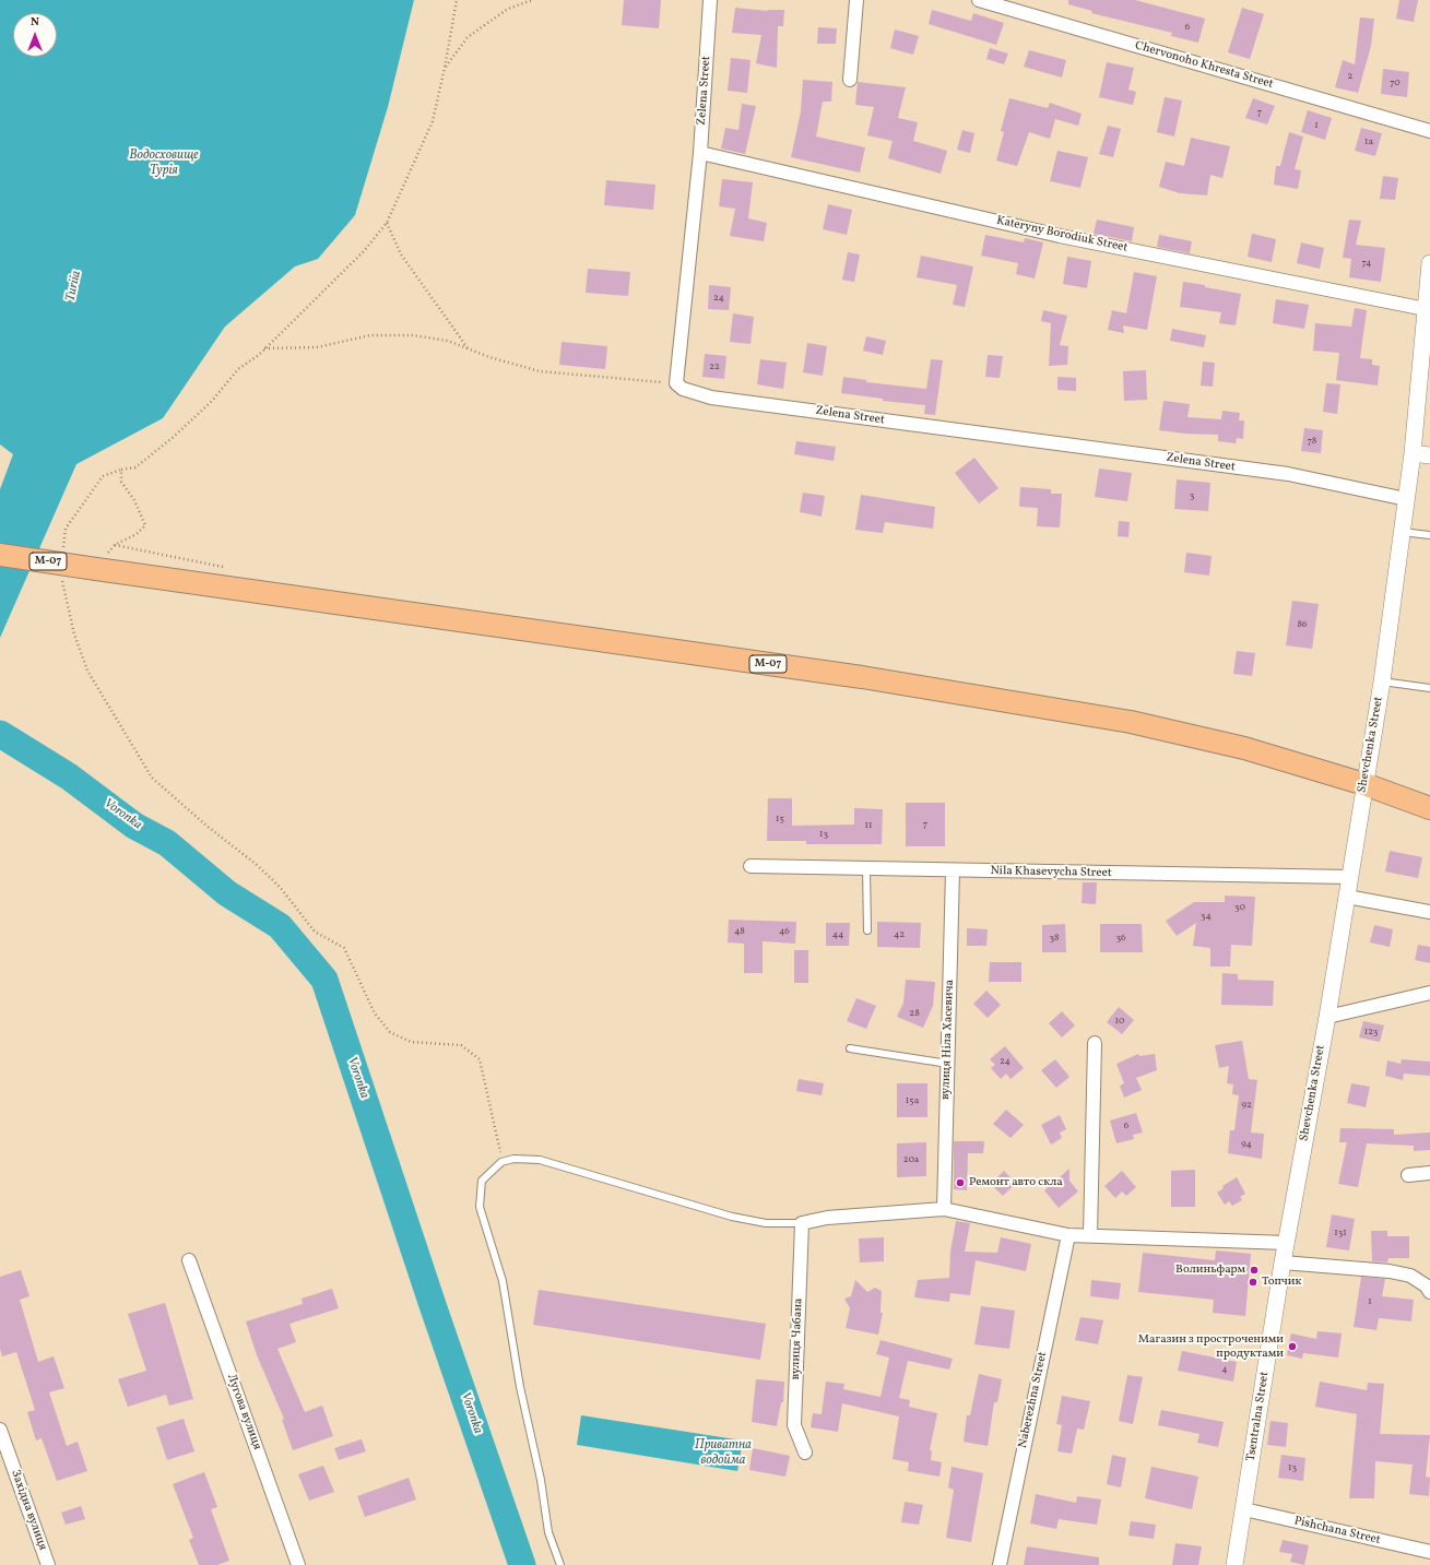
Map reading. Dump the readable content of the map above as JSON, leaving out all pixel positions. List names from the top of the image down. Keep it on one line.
{"streets":{"highway":["М-07"],"street":["Chervonoho Khresta Street","Zelena Street","Kateryny Borodiuk Street","Shevchenka Street","Nila Khasevycha Street","вулиця Ніла Хасевича","вулиця Чабана","Naberezhna Street","Лугова вулиця","Tsentralna Street","Західна вулиця","Pishchana Street"]},"crossings":[["Zelena Street","Kateryny Borodiuk Street"],["Zelena Street","Shevchenka Street"],["Kateryny Borodiuk Street","Shevchenka Street"],["М-07","Shevchenka Street"],["Shevchenka Street","Nila Khasevycha Street"],["Shevchenka Street","Tsentralna Street"],["Nila Khasevycha Street","вулиця Ніла Хасевича"],["Tsentralna Street","Pishchana Street"]],"water":["Водосховище Турія","Turiia","Voronka","Приватна водойма"],"places":["Ремонт авто скла","Волиньфарм","Топчик","Магазин з простроченими продуктами"],"house_numbers":["6","2","70","7","1","1а","74","24","22","78","3","86","15","7","11","13","30","34","48","46","44","42","38","36","28","10","123","24","15а","92","6","94","20а","131","1","4","13"],"north":"top"}
